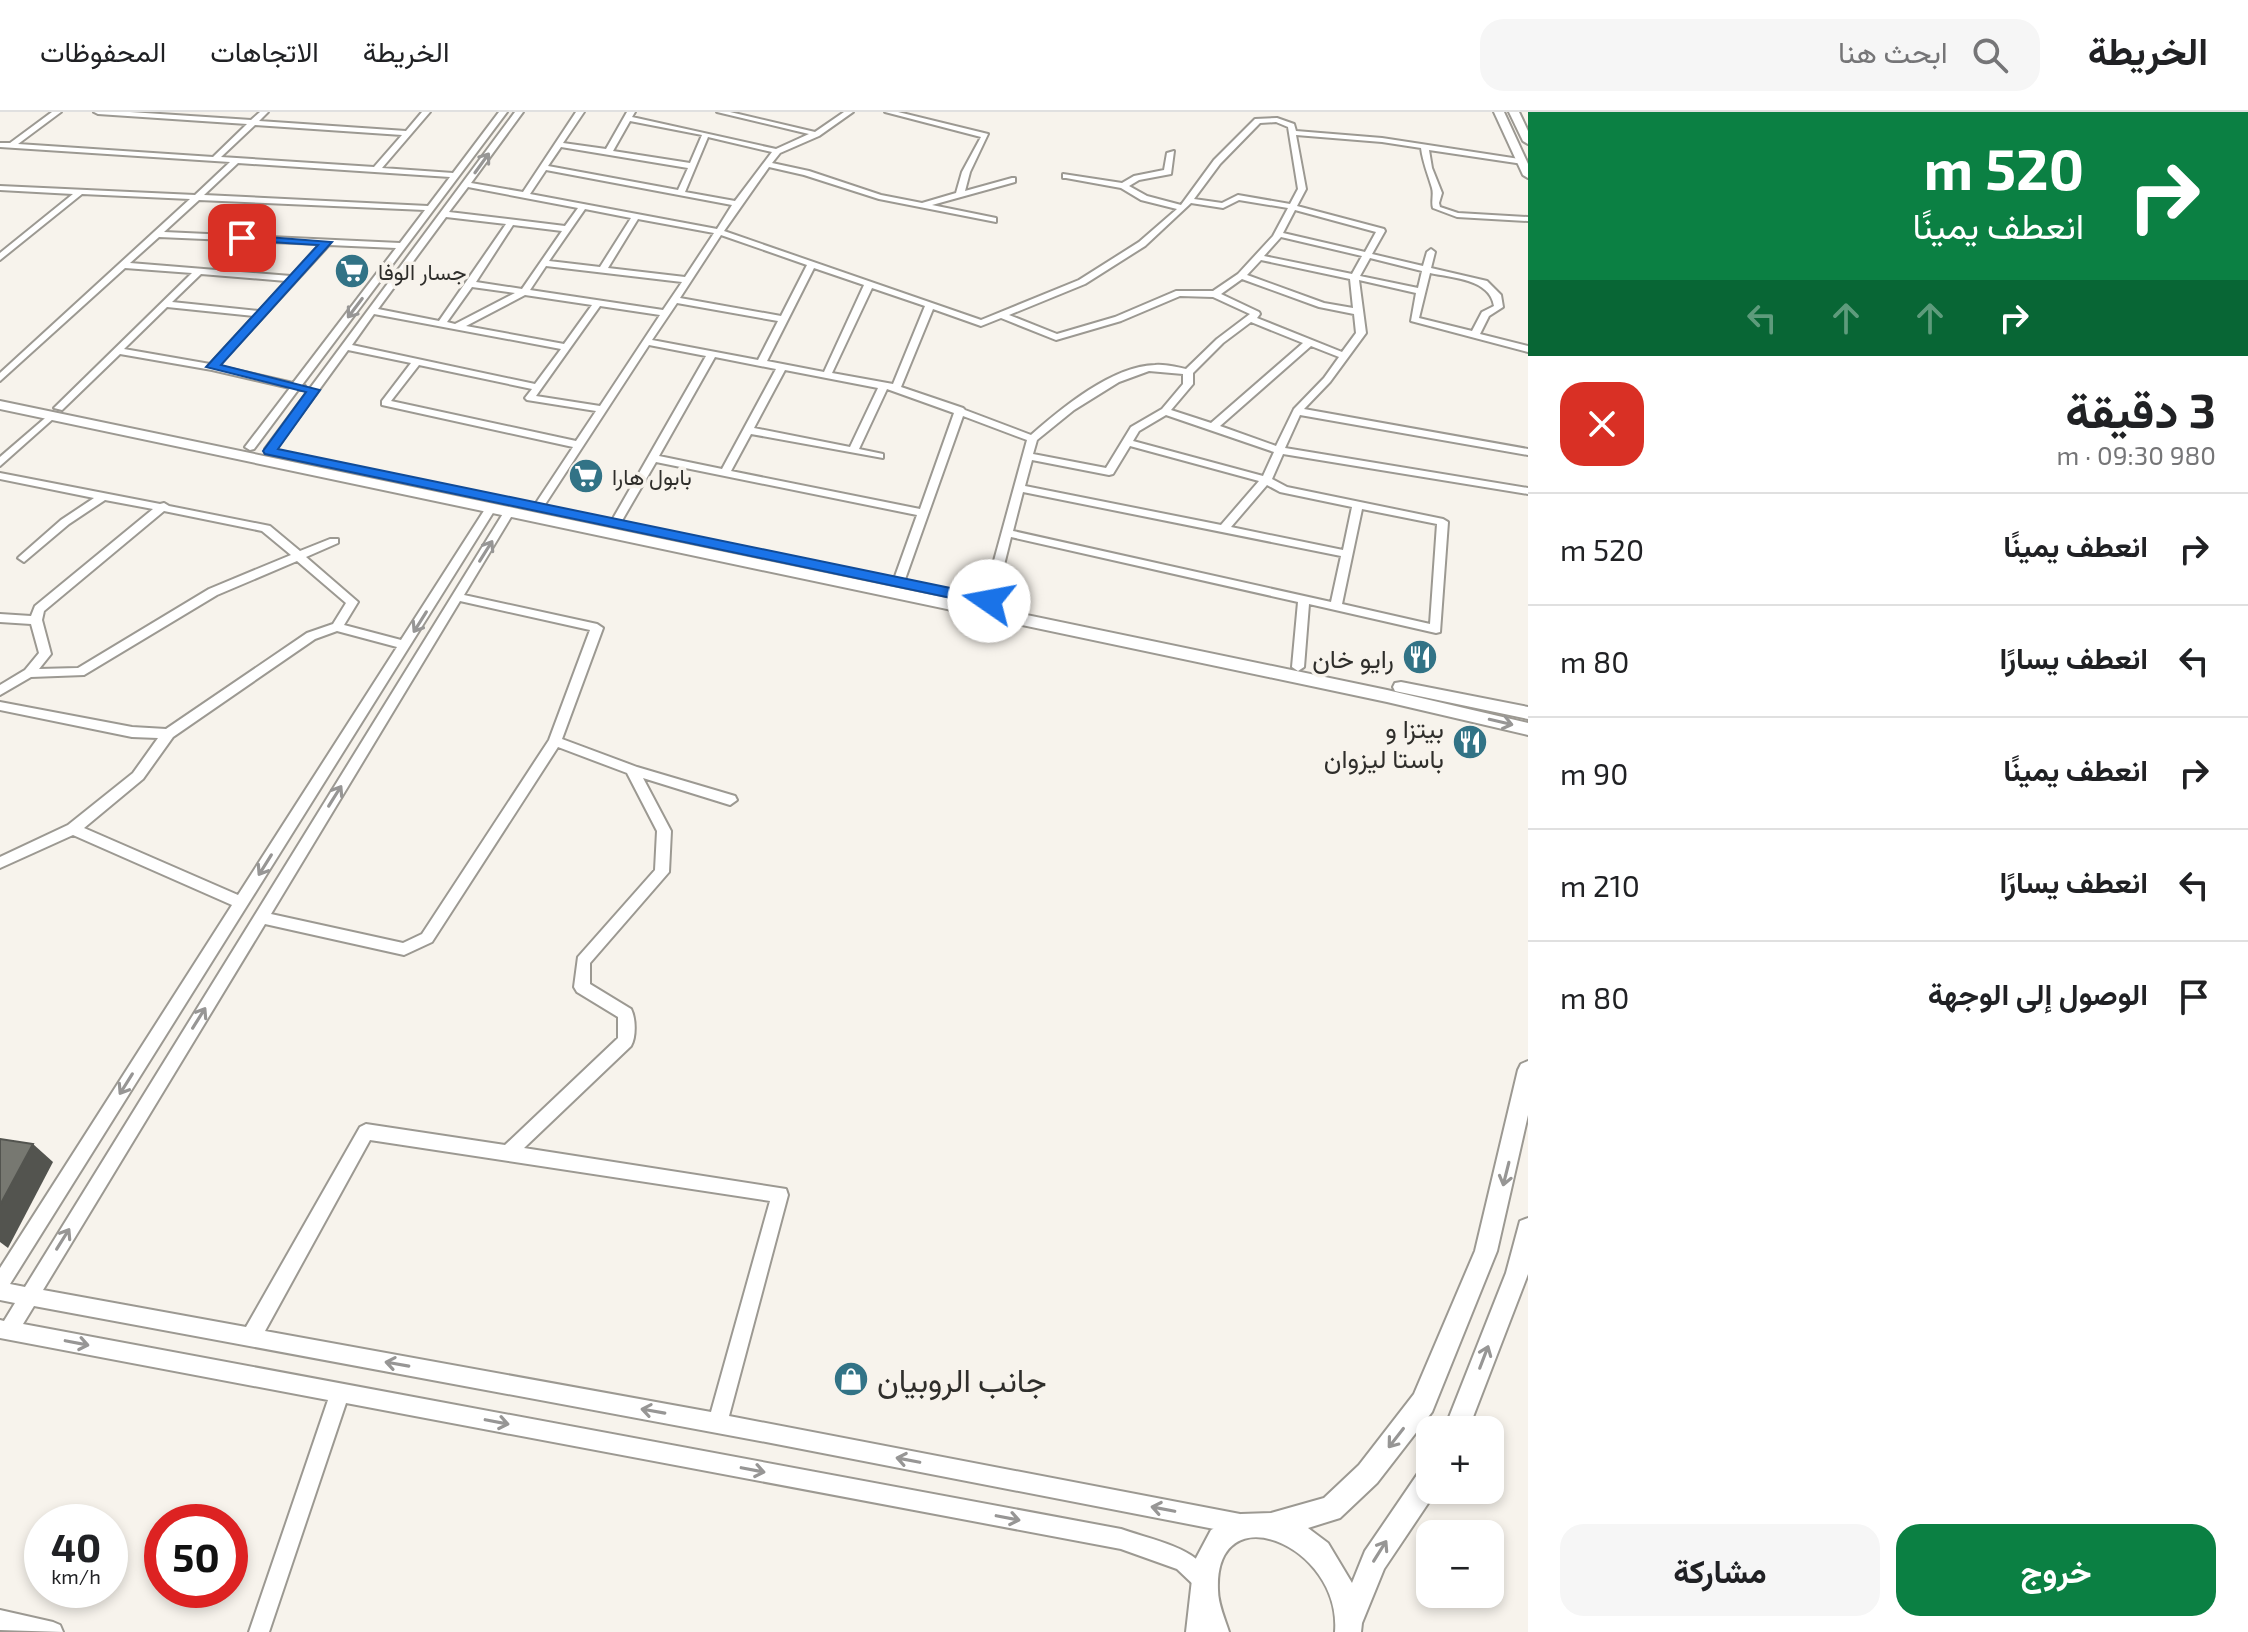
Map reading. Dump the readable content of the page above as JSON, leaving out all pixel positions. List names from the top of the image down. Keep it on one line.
{"places":{"supermarket":["جسار الوفا","بابول هارا"],"restaurant":["رايو خان","بيتزا و باستا ليزوان"],"shop":["جانب الروبيان"]},"page":{"header":"الخريطة","search":"ابحث هنا","nav":["الخريطة","الاتجاهات","المحفوظات"],"turn":["520 m","انعطف يمينًا"],"heading":["3 دقيقة","980 m · 09:30"],"list":[{"name":"انعطف يمينًا","value":"520 m"},{"name":"انعطف يسارًا","value":"80 m"},{"name":"انعطف يمينًا","value":"90 m"},{"name":"انعطف يسارًا","value":"210 m"},{"name":"الوصول إلى الوجهة","value":"80 m"}],"map_buttons":["+","−"],"speed":"40 km/h","limit":"50","buttons":["خروج","مشاركة"]}}
